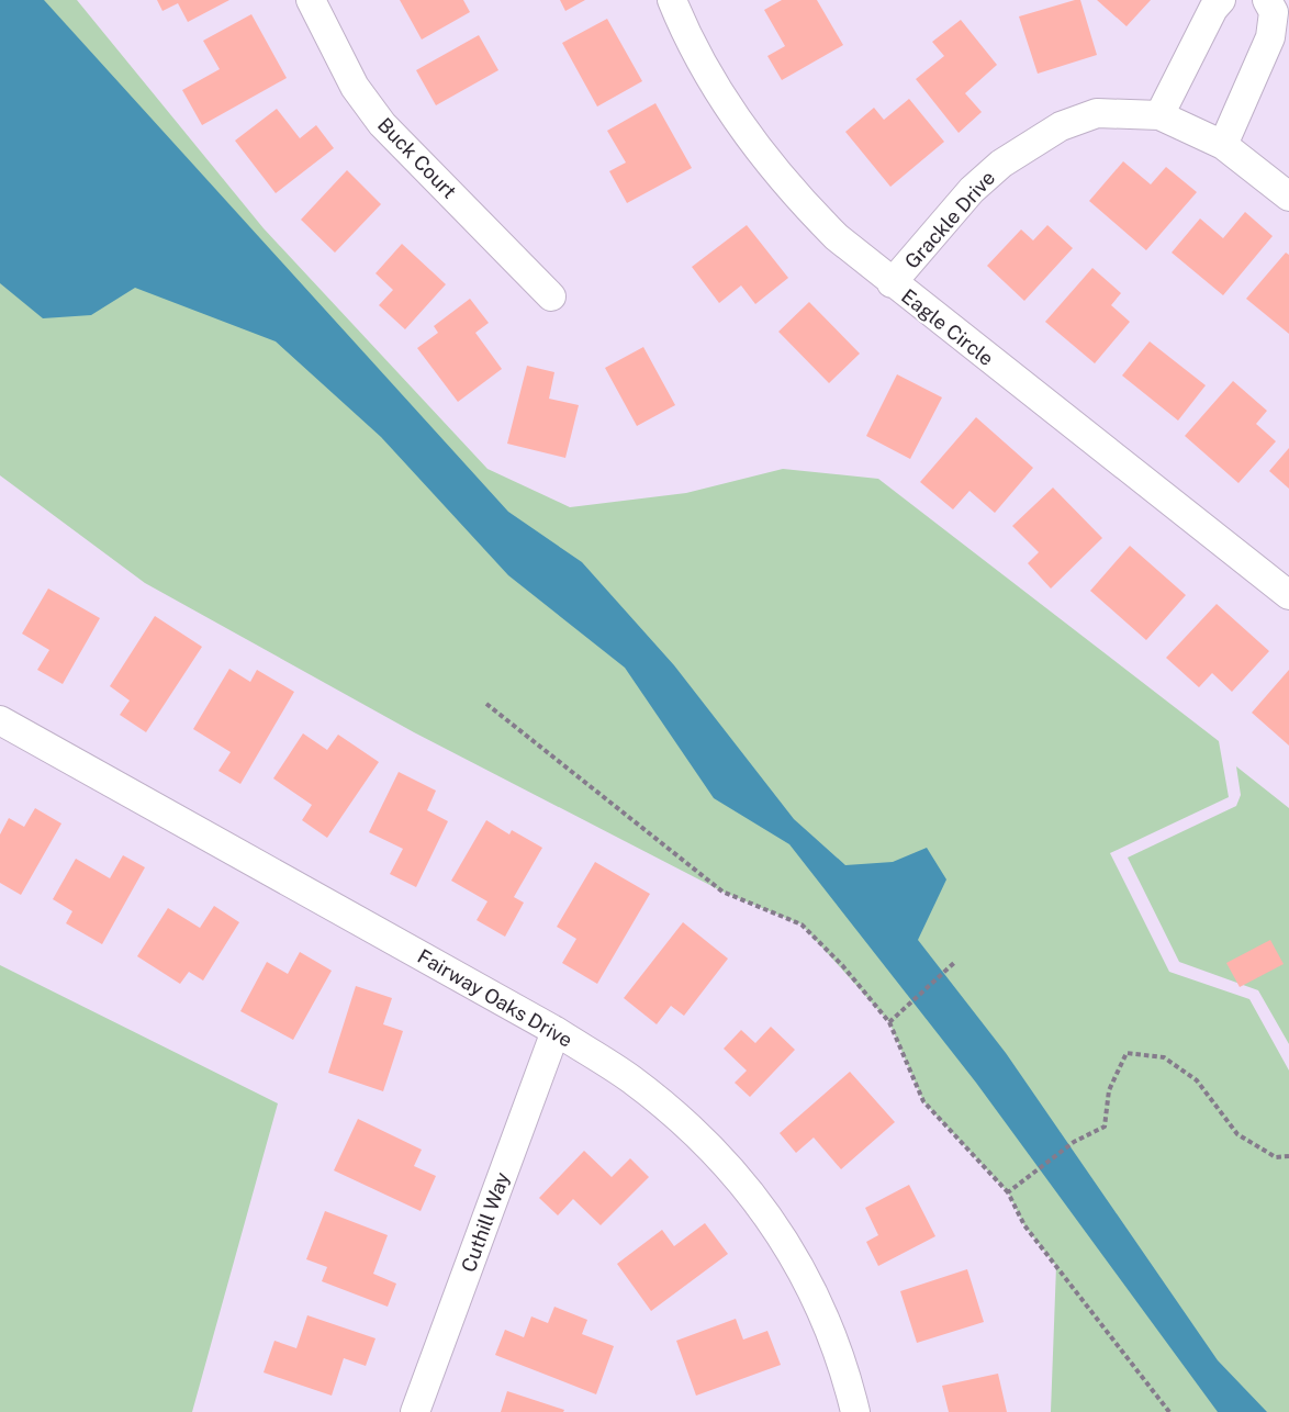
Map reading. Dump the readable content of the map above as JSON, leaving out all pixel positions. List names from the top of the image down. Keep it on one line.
{"streets":{"street":["Buck Court","Grackle Drive","Eagle Circle","Fairway Oaks Drive","Cuthill Way"]},"crossings":[["Grackle Drive","Eagle Circle"],["Fairway Oaks Drive","Cuthill Way"]]}
